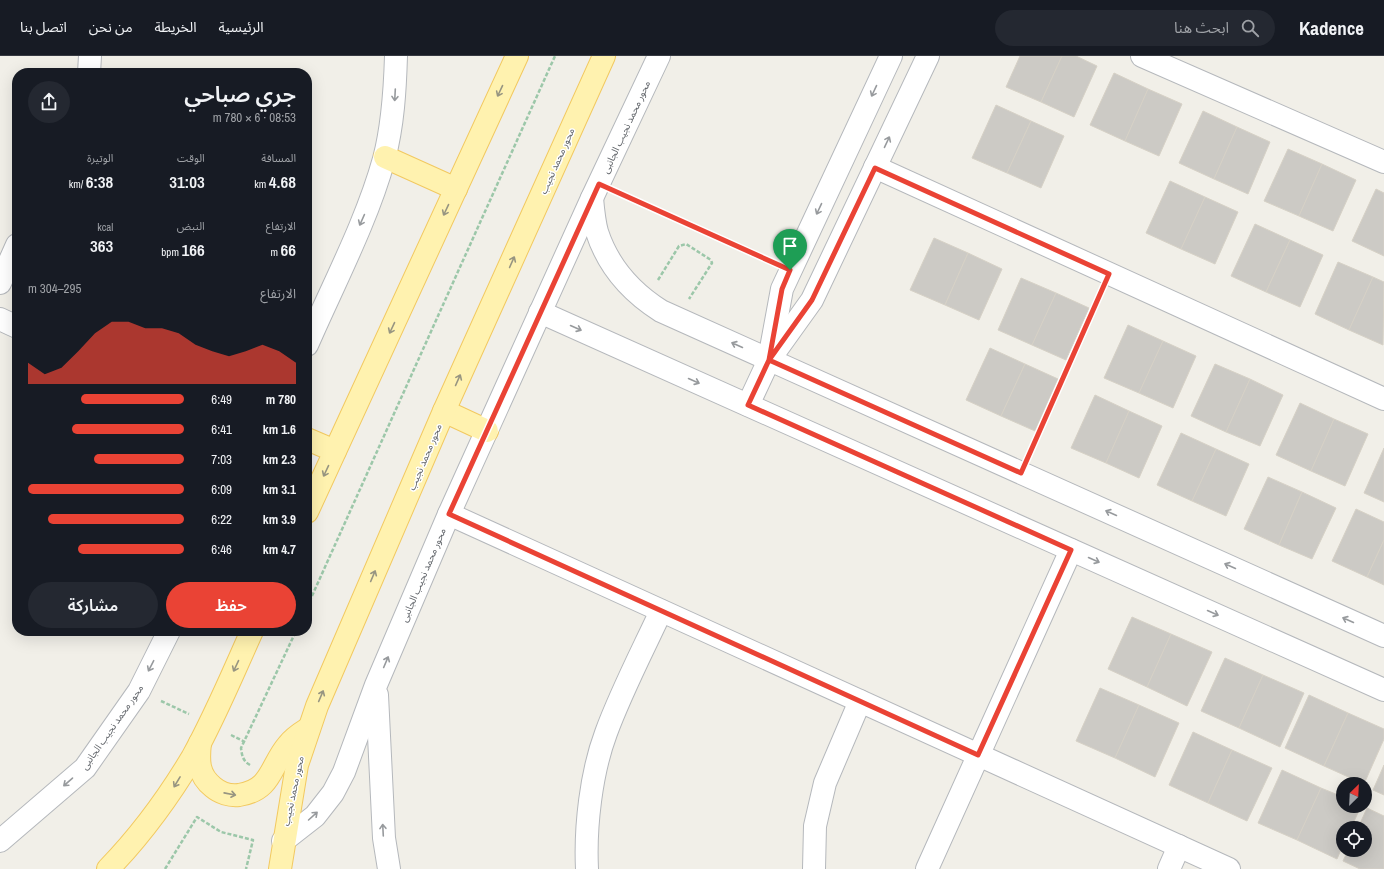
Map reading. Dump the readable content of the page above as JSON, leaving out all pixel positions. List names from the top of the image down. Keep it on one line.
{"streets":{"main road":["محور محمد نجيب"],"street":["محور محمد نجيب الجانبى"]},"crossings":[["محور محمد نجيب الجانبى","محور محمد نجيب"]],"north":"top right","page":{"header":"Kadence","search":"ابحث هنا","nav":["الرئيسية","الخريطة","من نحن","اتصل بنا"],"heading":["جري صباحي","08:53 · 6 × 780 m"],"stats":[["المسافة","4.68 km"],["الوقت","31:03"],["الوتيرة","6:38 /km"],["الارتفاع","66 m"],["النبض","166 bpm"],["kcal","363"]],"chart":["الارتفاع","295–304 m"],"list":[{"name":"780 m","note":"6:49"},{"name":"1.6 km","note":"6:41"},{"name":"2.3 km","note":"7:03"},{"name":"3.1 km","note":"6:09"},{"name":"3.9 km","note":"6:22"},{"name":"4.7 km","note":"6:46"}],"buttons":["حفظ","مشاركة"]}}
